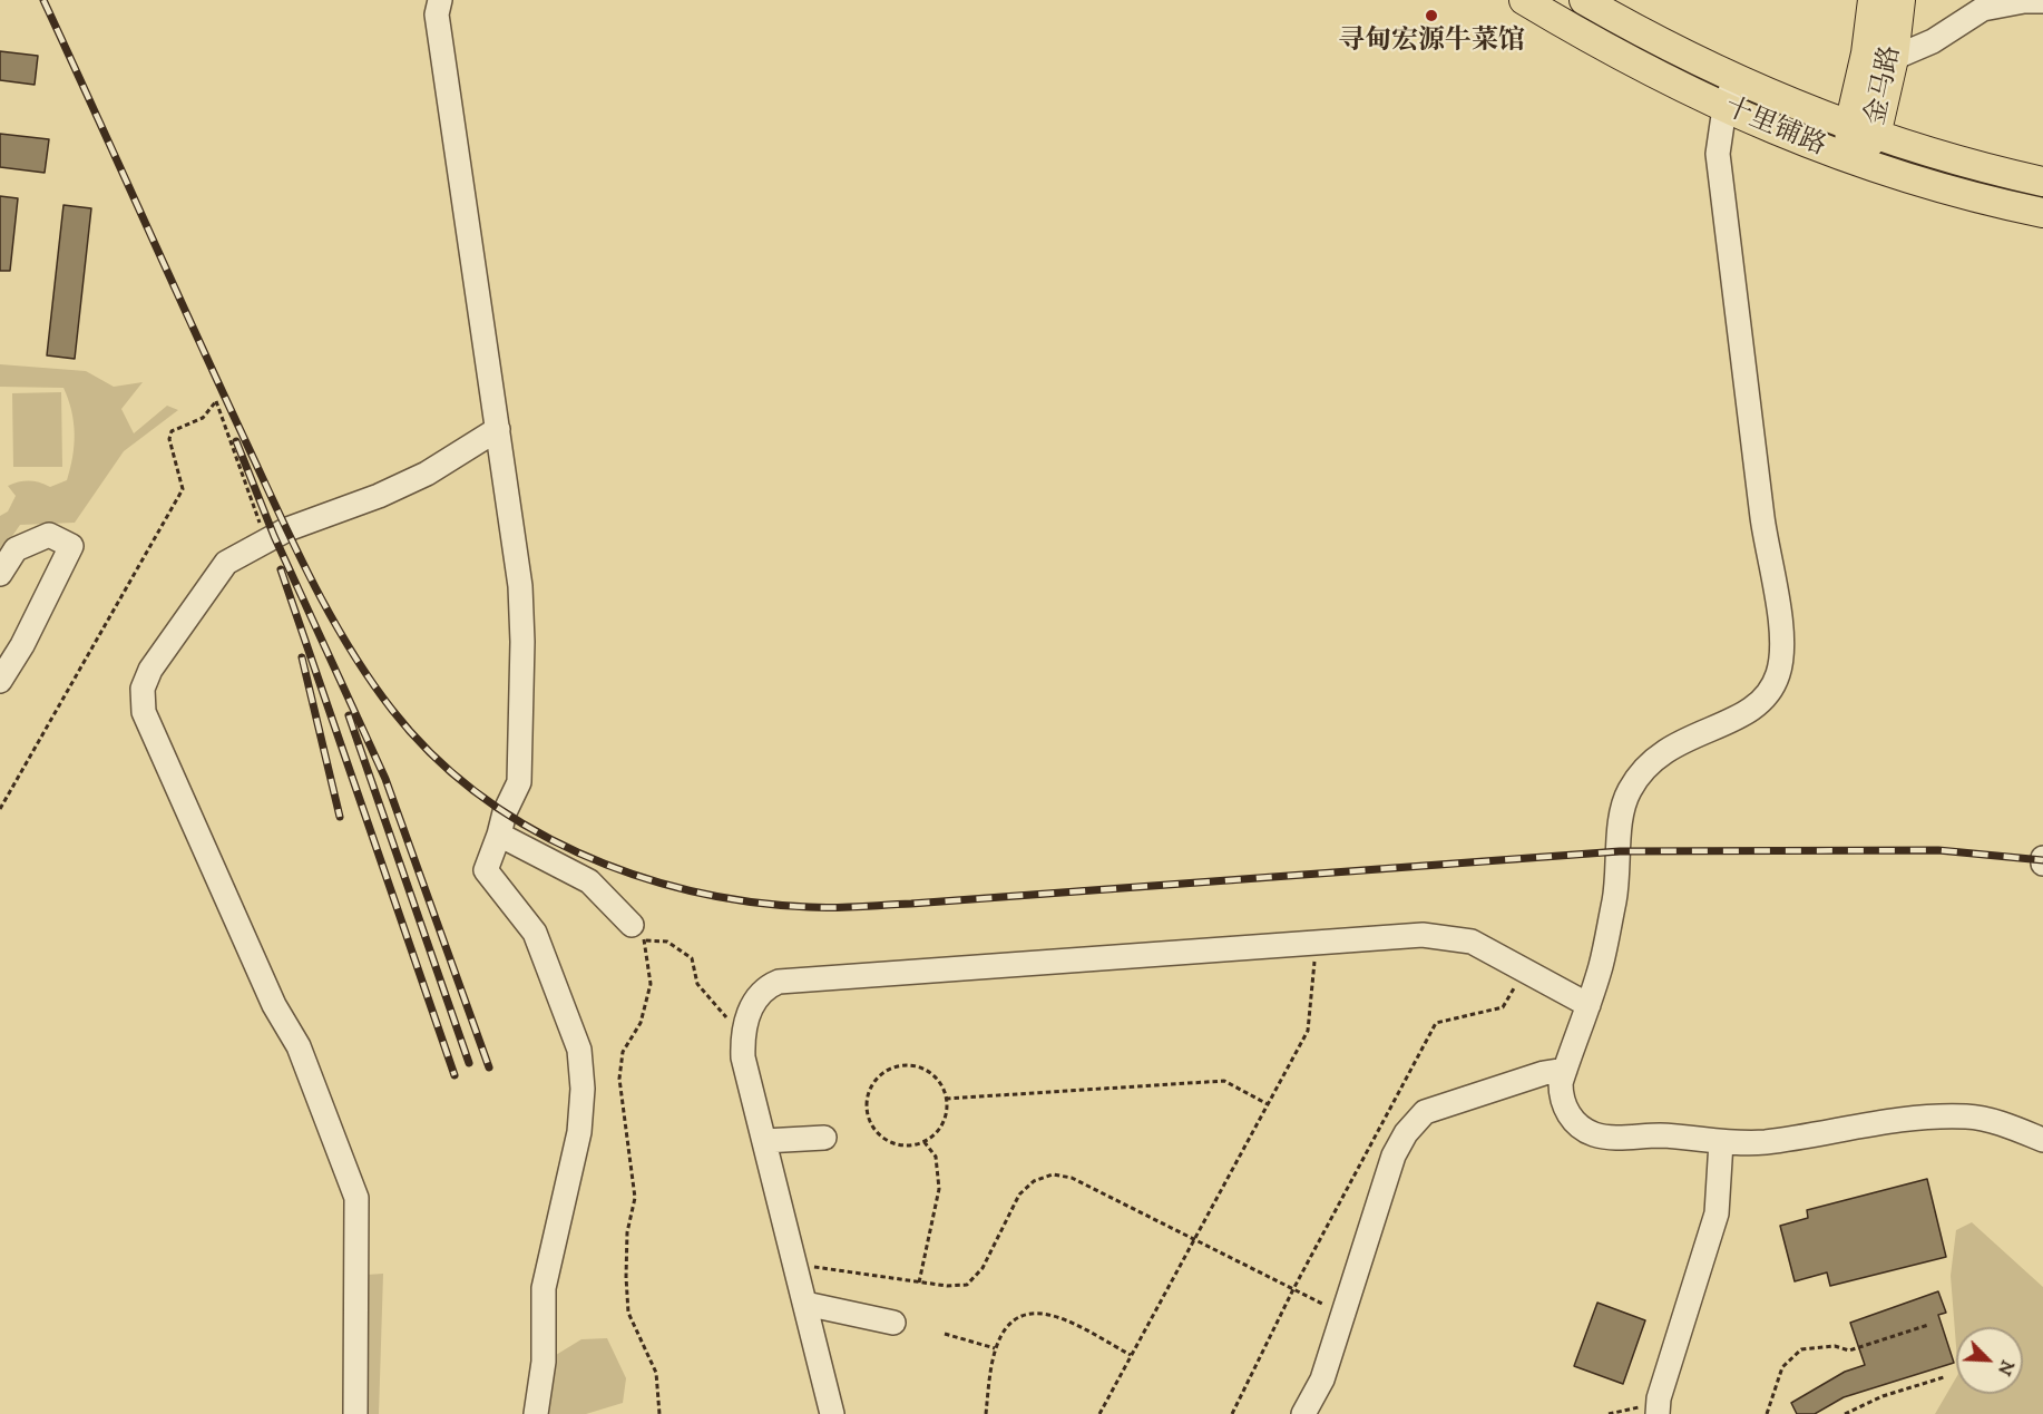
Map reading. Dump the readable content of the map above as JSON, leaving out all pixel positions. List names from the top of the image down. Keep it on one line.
{"streets":{"main road":["金马路","十里铺路"]},"crossings":[["金马路","十里铺路"]],"places":["寻甸宏源牛菜馆"],"north":"bottom right"}
